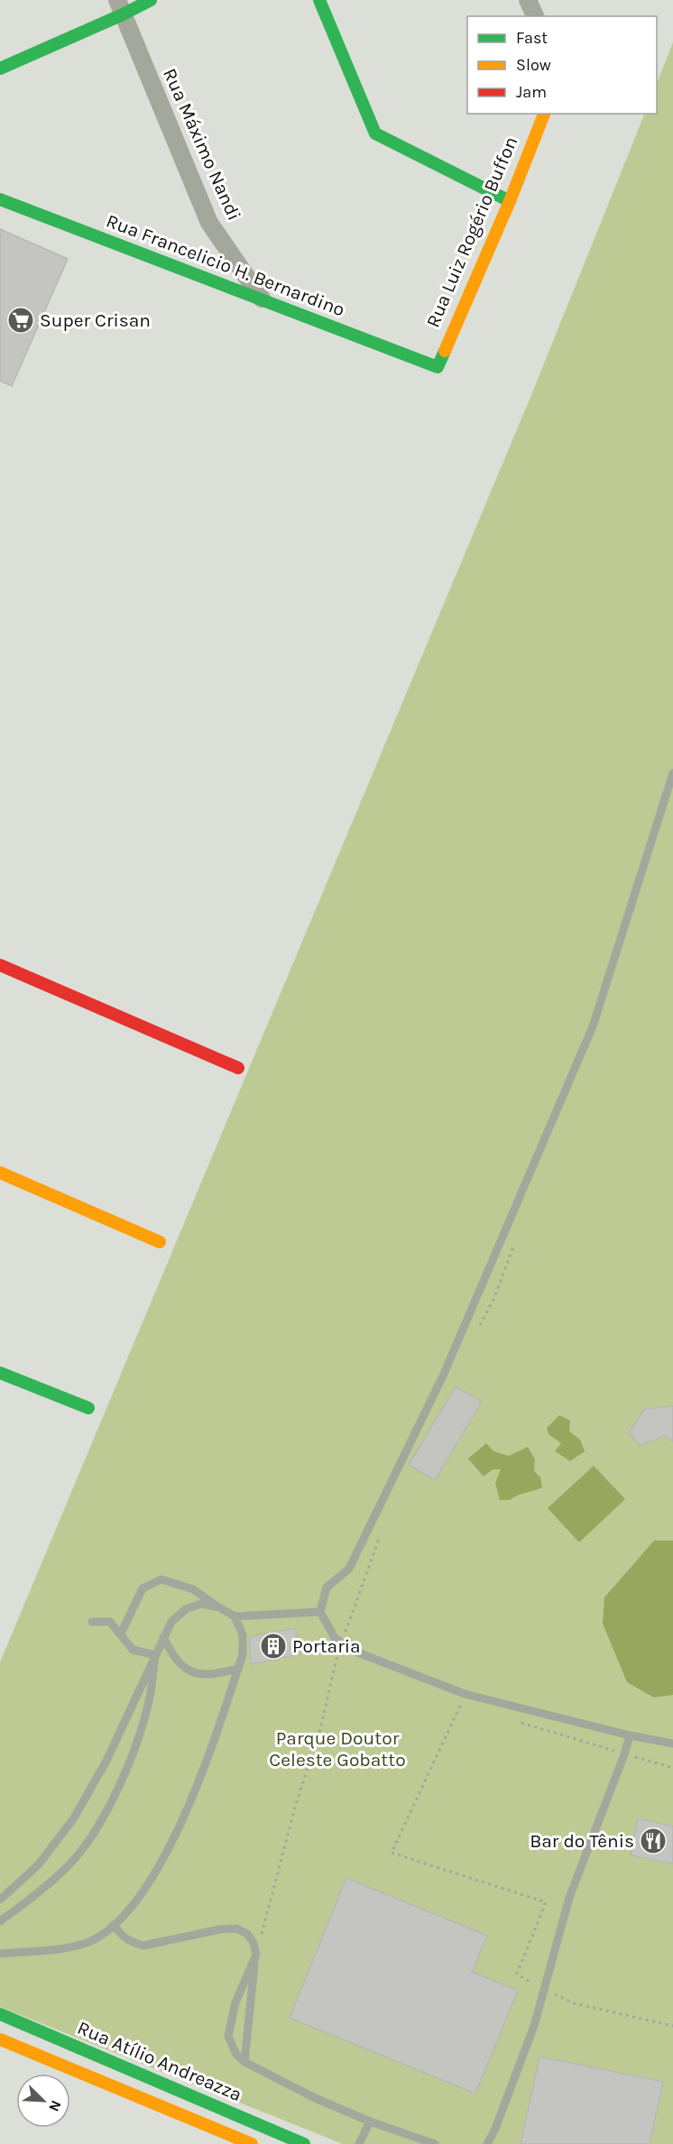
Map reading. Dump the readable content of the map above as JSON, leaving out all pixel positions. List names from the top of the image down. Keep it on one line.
{"streets":{"street":["Rua Máximo Nandi","Rua Luiz Rogério Buffon","Rua Francelicio H. Bernardino","Rua Atílio Andreazza"]},"crossings":[["Rua Máximo Nandi","Rua Francelicio H. Bernardino"],["Rua Luiz Rogério Buffon","Rua Francelicio H. Bernardino"]],"parks":["Parque Doutor Celeste Gobatto"],"places":{"supermarket":["Super Crisan"],"building":["Portaria"],"restaurant":["Bar do Tênis"]},"legend":["Fast","Slow","Jam"],"north":"bottom right"}
